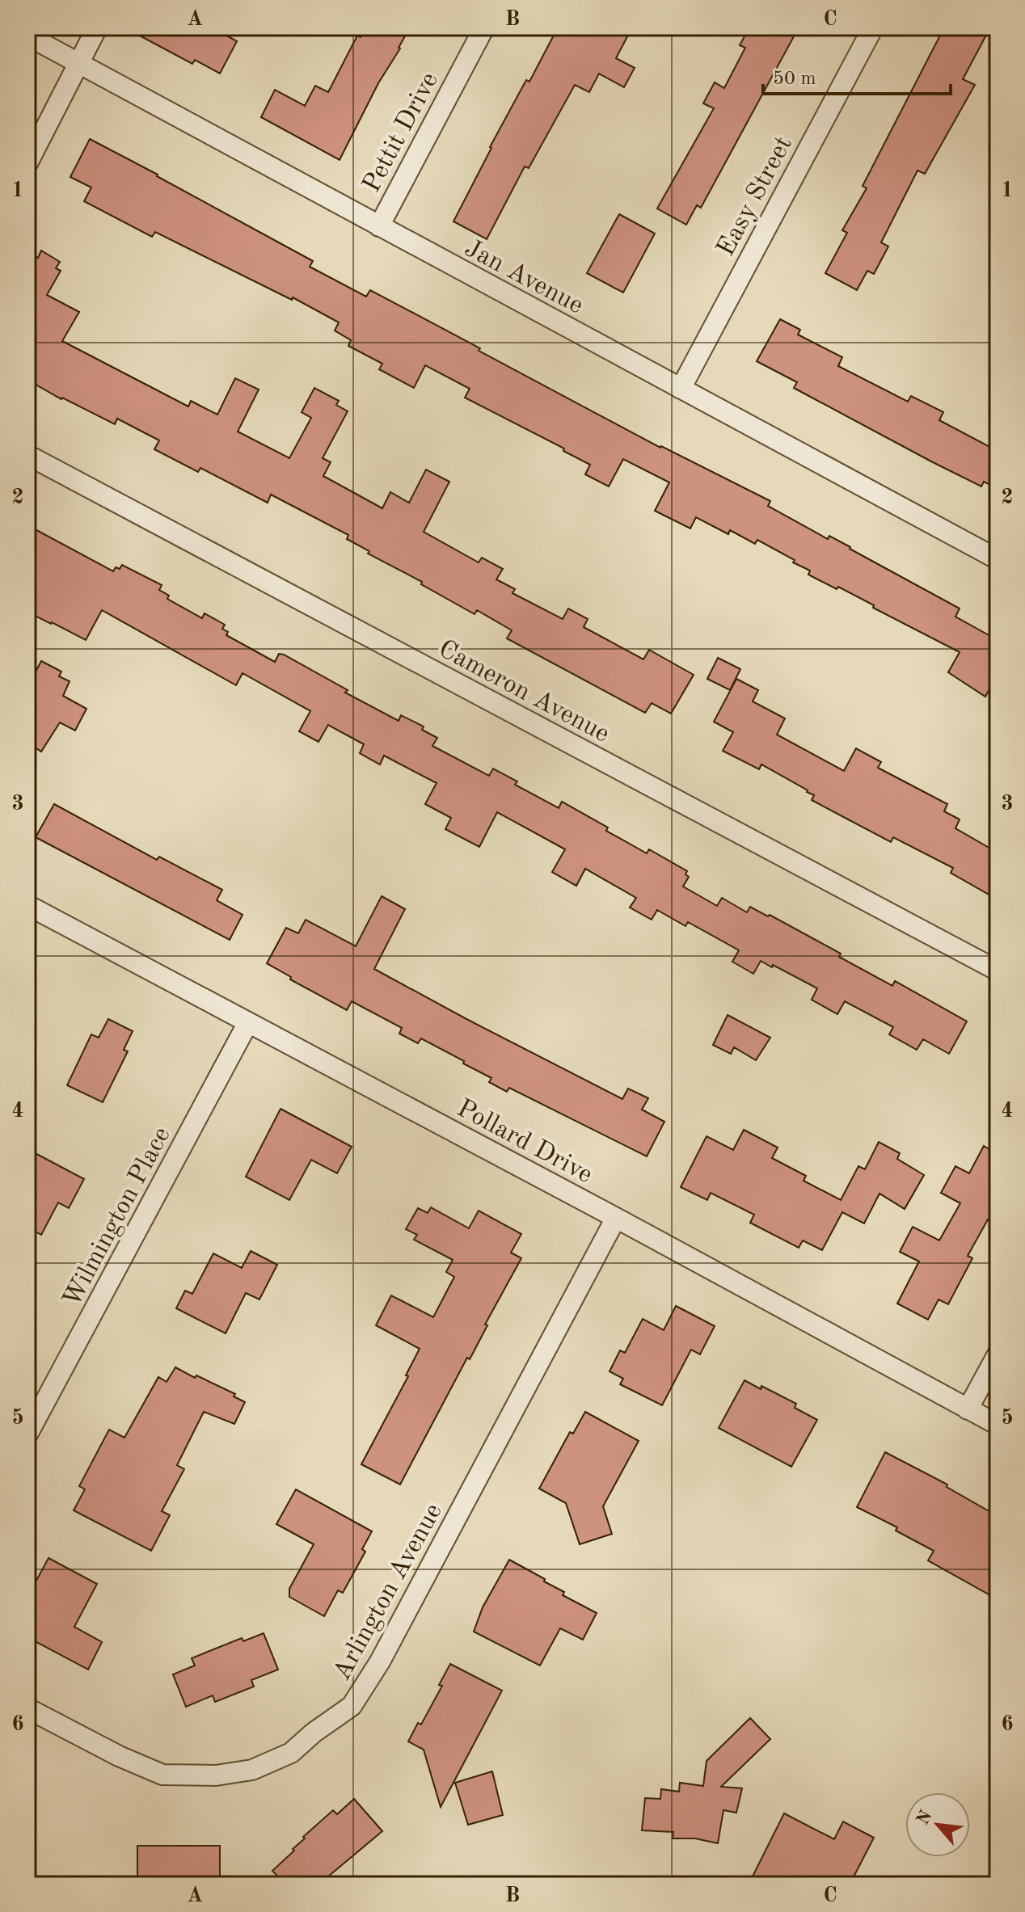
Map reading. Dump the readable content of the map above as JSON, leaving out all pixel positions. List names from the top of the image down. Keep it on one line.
{"streets":{"street":["Pettit Drive","Easy Street","Jan Avenue","Cameron Avenue","Pollard Drive","Wilmington Place","Arlington Avenue"]},"crossings":[["Pettit Drive","Jan Avenue"],["Easy Street","Jan Avenue"],["Pollard Drive","Wilmington Place"],["Pollard Drive","Arlington Avenue"]],"scale_bar":"50 m","north":"top left","grid":{"columns":["A","B","C"],"rows":["1","2","3","4","5","6"]}}
